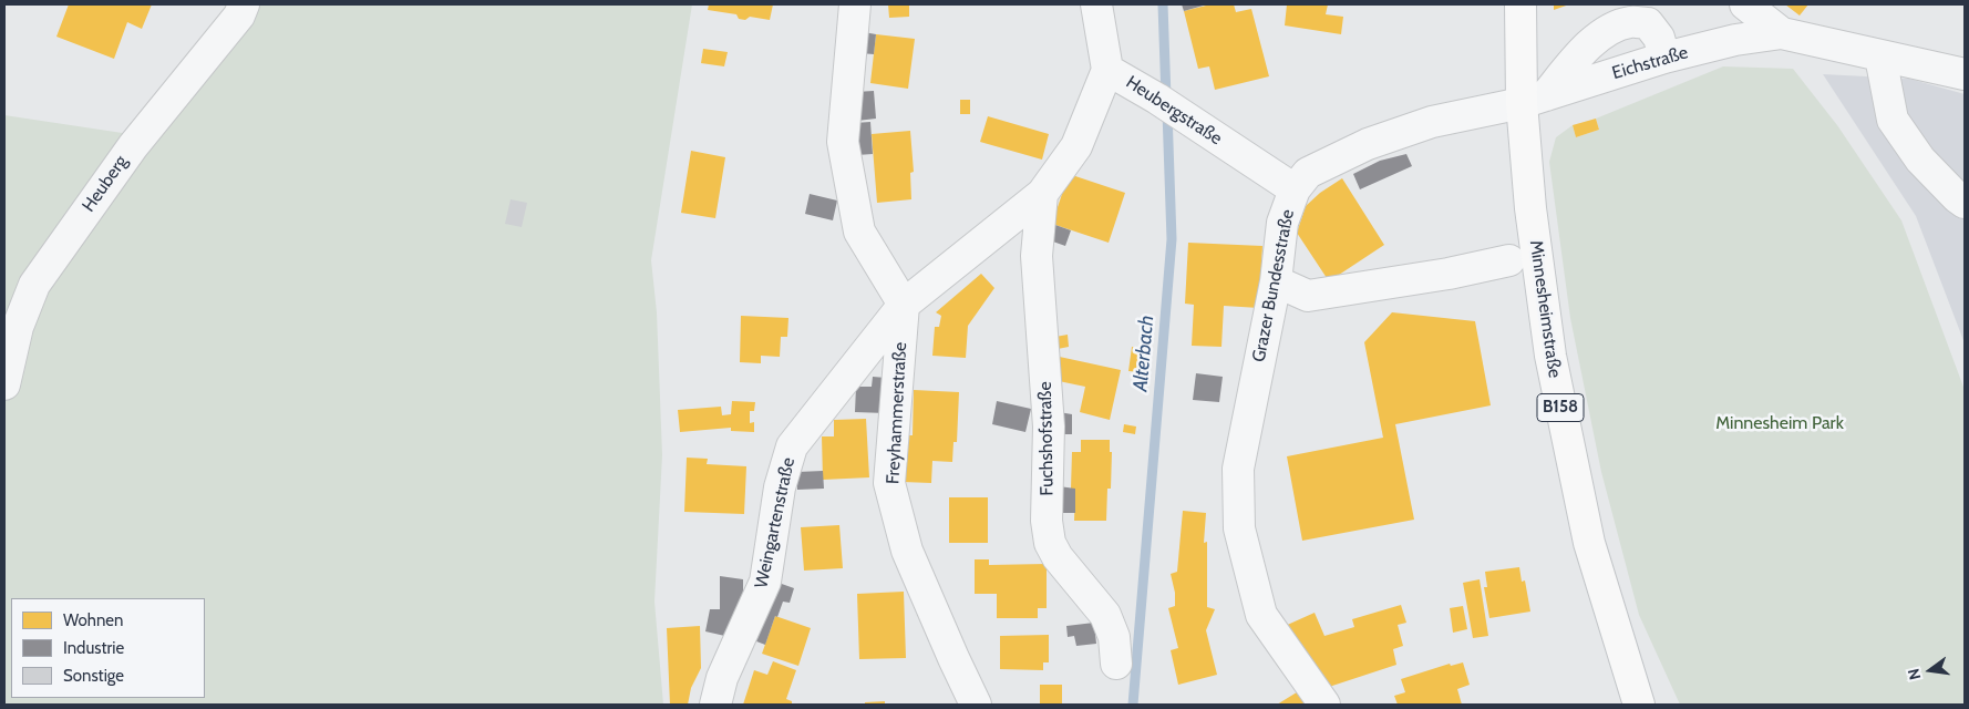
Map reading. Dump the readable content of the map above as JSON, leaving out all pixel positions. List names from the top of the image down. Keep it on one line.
{"streets":{"main road":["Minnesheimstraße","B158"],"street":["Eichstraße","Heubergstraße","Heuberg","Grazer Bundesstraße","Freyhammerstraße","Fuchshofstraße","Weingartenstraße"]},"crossings":[["Eichstraße","Grazer Bundesstraße"],["Eichstraße","Minnesheimstraße"],["Eichstraße","B158"],["Heubergstraße","Grazer Bundesstraße"],["Heubergstraße","Weingartenstraße"],["Grazer Bundesstraße","Minnesheimstraße"],["Grazer Bundesstraße","B158"],["Minnesheimstraße","B158"],["Freyhammerstraße","Weingartenstraße"],["Fuchshofstraße","Weingartenstraße"]],"water":["Alterbach"],"parks":["Minnesheim Park"],"legend":["Wohnen","Industrie","Sonstige"],"north":"left"}
